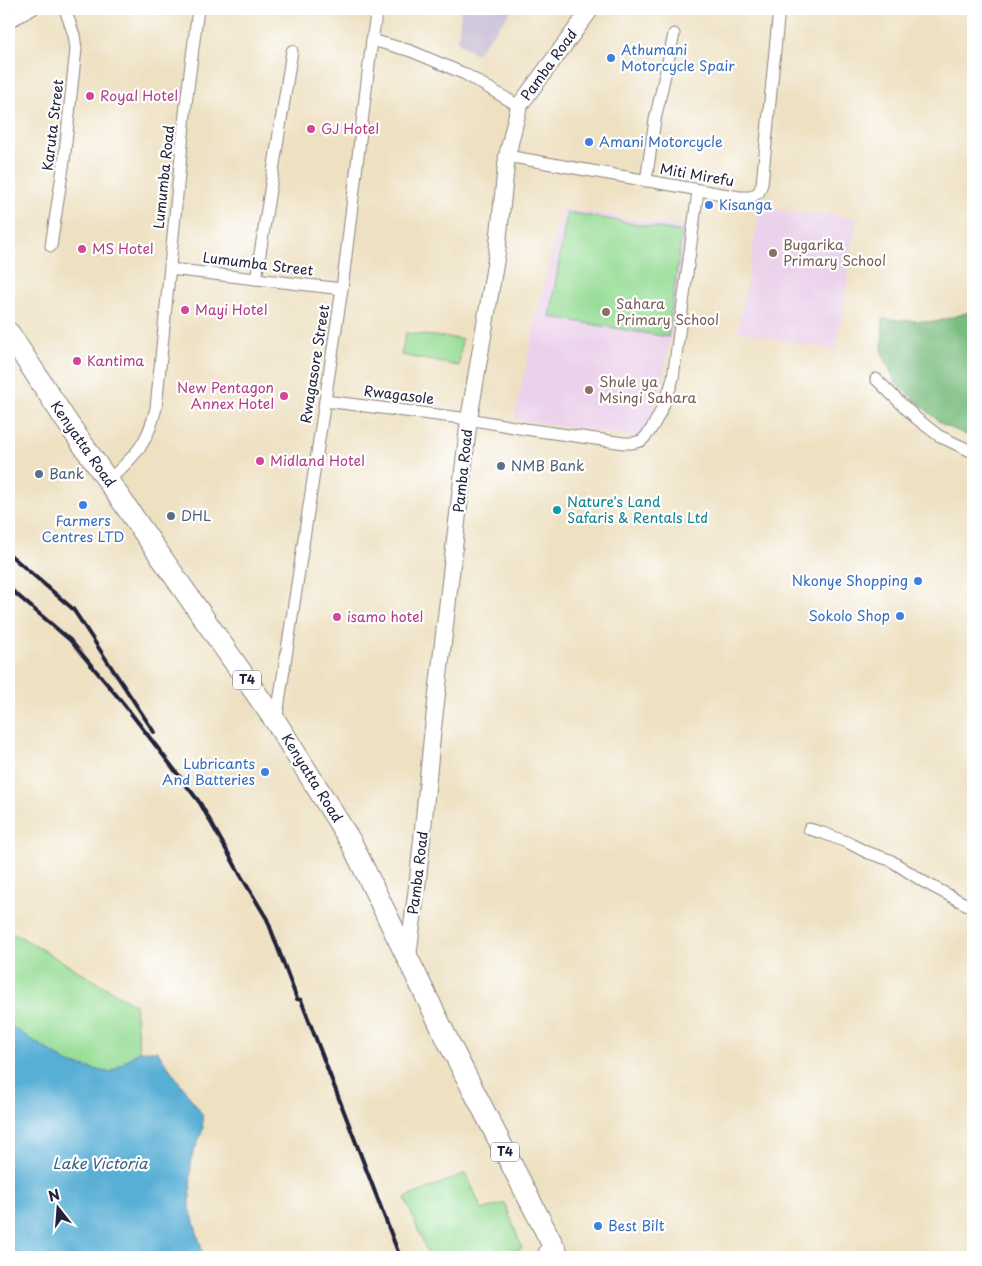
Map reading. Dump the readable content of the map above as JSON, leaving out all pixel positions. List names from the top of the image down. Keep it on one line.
{"streets":{"highway":["Kenyatta Road","T4"],"main road":["Pamba Road"],"street":["Karuta Street","Miti Mirefu","Lumumba Road","Lumumba Street","Rwagasore Street","Rwagasole"]},"crossings":[["Pamba Road","Miti Mirefu"],["Pamba Road","Rwagasole"],["Pamba Road","Kenyatta Road"],["Miti Mirefu","Rwagasole"],["Lumumba Road","Lumumba Street"],["Lumumba Road","Kenyatta Road"],["Lumumba Street","Rwagasore Street"],["Rwagasore Street","Rwagasole"],["Rwagasore Street","Kenyatta Road"]],"water":["Lake Victoria"],"places":["Athumani Motorcycle Spair","Royal Hotel","GJ Hotel","Amani Motorcycle","Kisanga","MS Hotel","Bugarika Primary School","Mayi Hotel","Sahara Primary School","Kantima","Shule ya Msingi Sahara","New Pentagon Annex Hotel","Midland Hotel","NMB Bank","Bank","Farmers Centres LTD","Nature's Land Safaris & Rentals Ltd","DHL","Nkonye Shopping","Sokolo Shop","isamo hotel","Lubricants And Batteries","Best Bilt"],"north":"top"}
